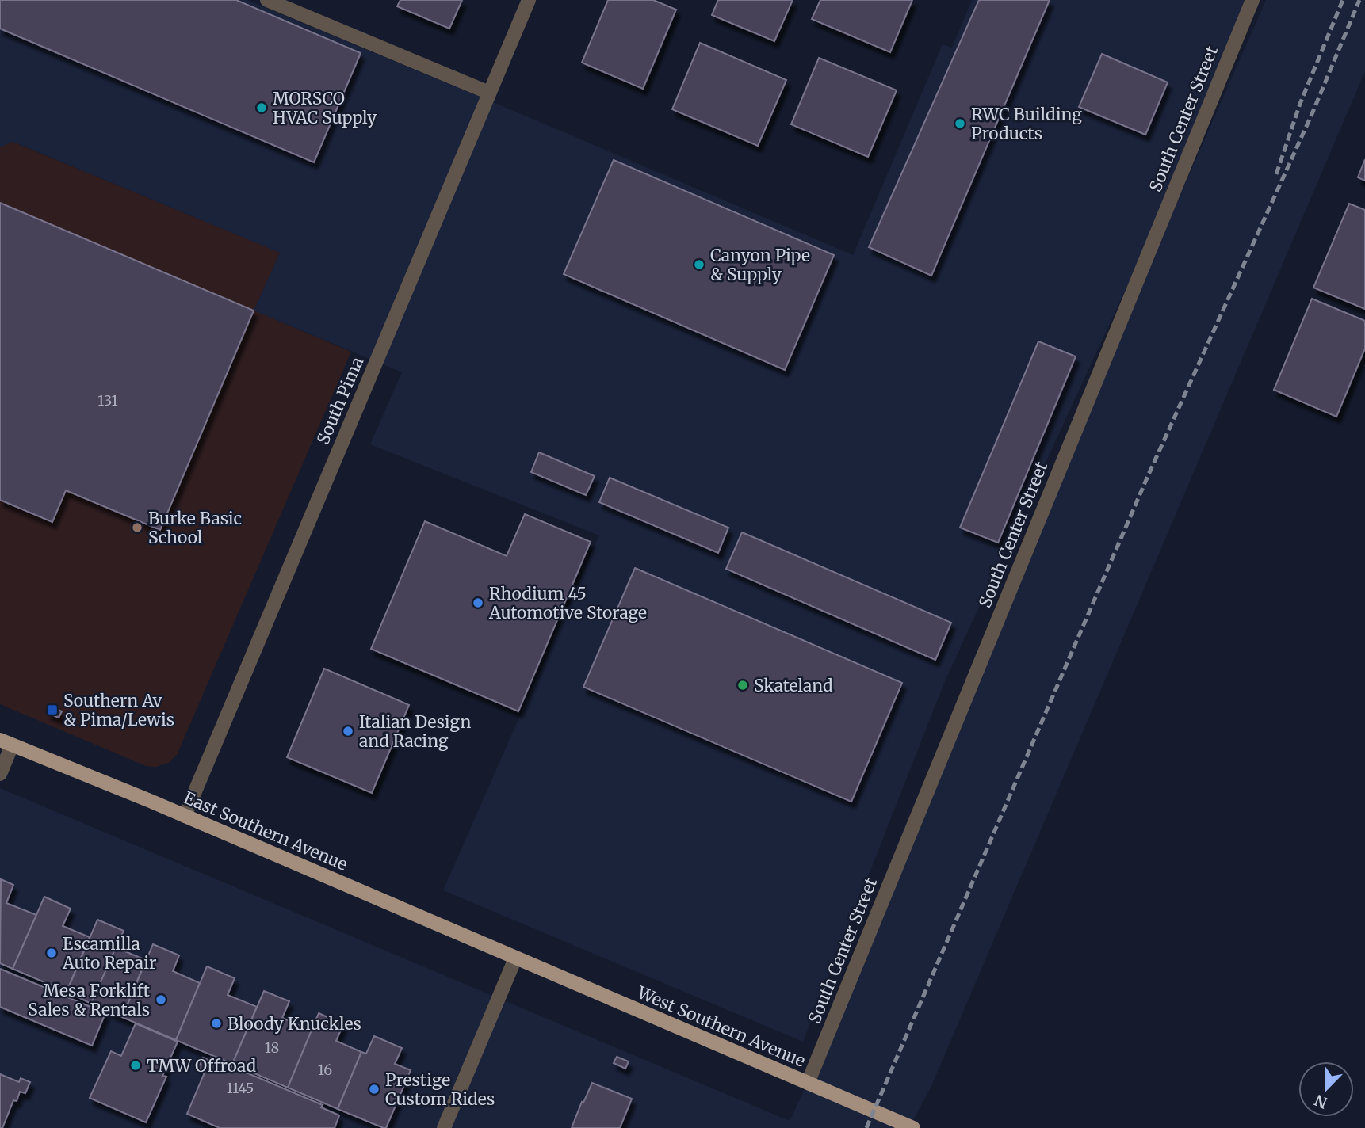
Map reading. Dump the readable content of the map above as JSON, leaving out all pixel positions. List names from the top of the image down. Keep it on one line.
{"streets":{"main road":["East Southern Avenue","West Southern Avenue"],"street":["South Center Street","South Pima"]},"crossings":[["South Center Street","West Southern Avenue"],["South Pima","East Southern Avenue"],["East Southern Avenue","West Southern Avenue"]],"places":{"other":["MORSCO HVAC Supply","RWC Building Products","Canyon Pipe & Supply","Burke Basic School","Rhodium 45 Automotive Storage","Skateland","Italian Design and Racing","Escamilla Auto Repair","Mesa Forklift Sales & Rentals","Bloody Knuckles","TMW Offroad","Prestige Custom Rides"],"transit":["Southern Av & Pima/Lewis"]},"house_numbers":["131","18","16","1145"],"north":"bottom left"}
